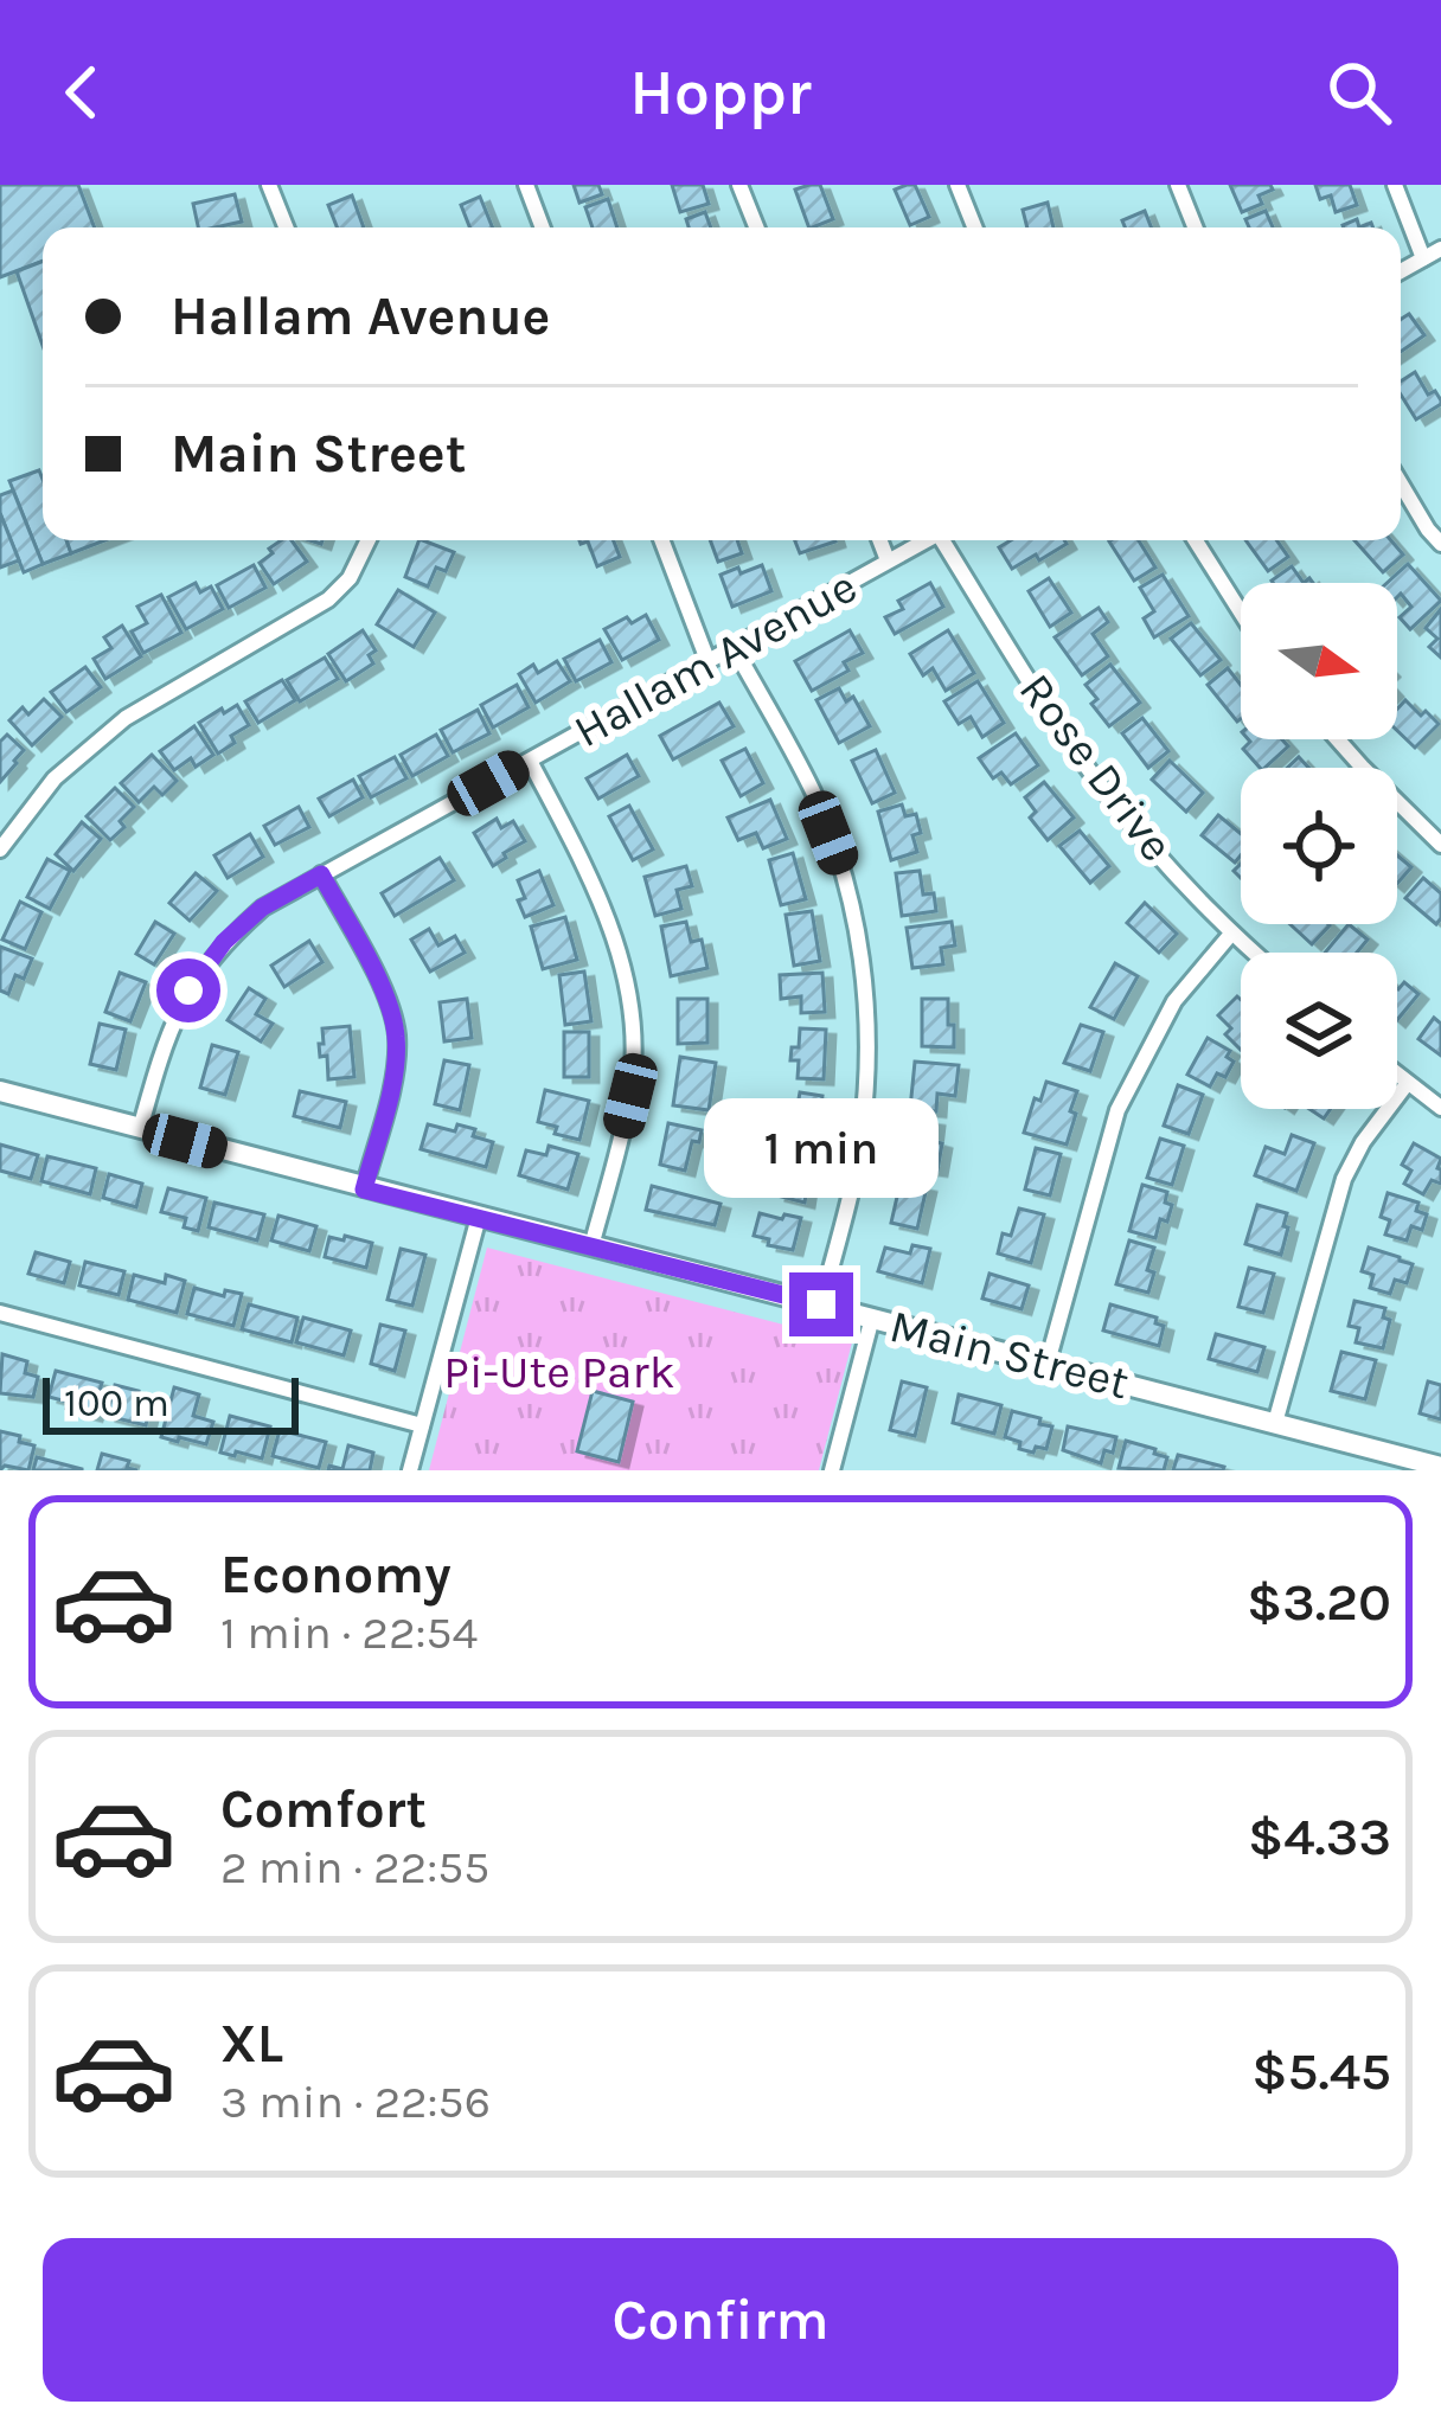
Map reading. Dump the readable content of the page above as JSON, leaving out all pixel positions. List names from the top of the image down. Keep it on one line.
{"streets":{"main road":["Main Street"],"street":["Hallam Avenue","Rose Drive"]},"crossings":[["Hallam Avenue","Main Street"]],"parks":["Pi-Ute Park"],"scale_bar":"100 m","north":"right","page":{"header":"Hoppr","banner":["Hallam Avenue","Main Street"],"bubble":"1 min","scale":"100 m","list":[{"name":"Economy","note":"1 min · 22:54","value":"$3.20"},{"name":"Comfort","note":"2 min · 22:55","value":"$4.33"},{"name":"XL","note":"3 min · 22:56","value":"$5.45"}],"buttons":"Confirm"}}
